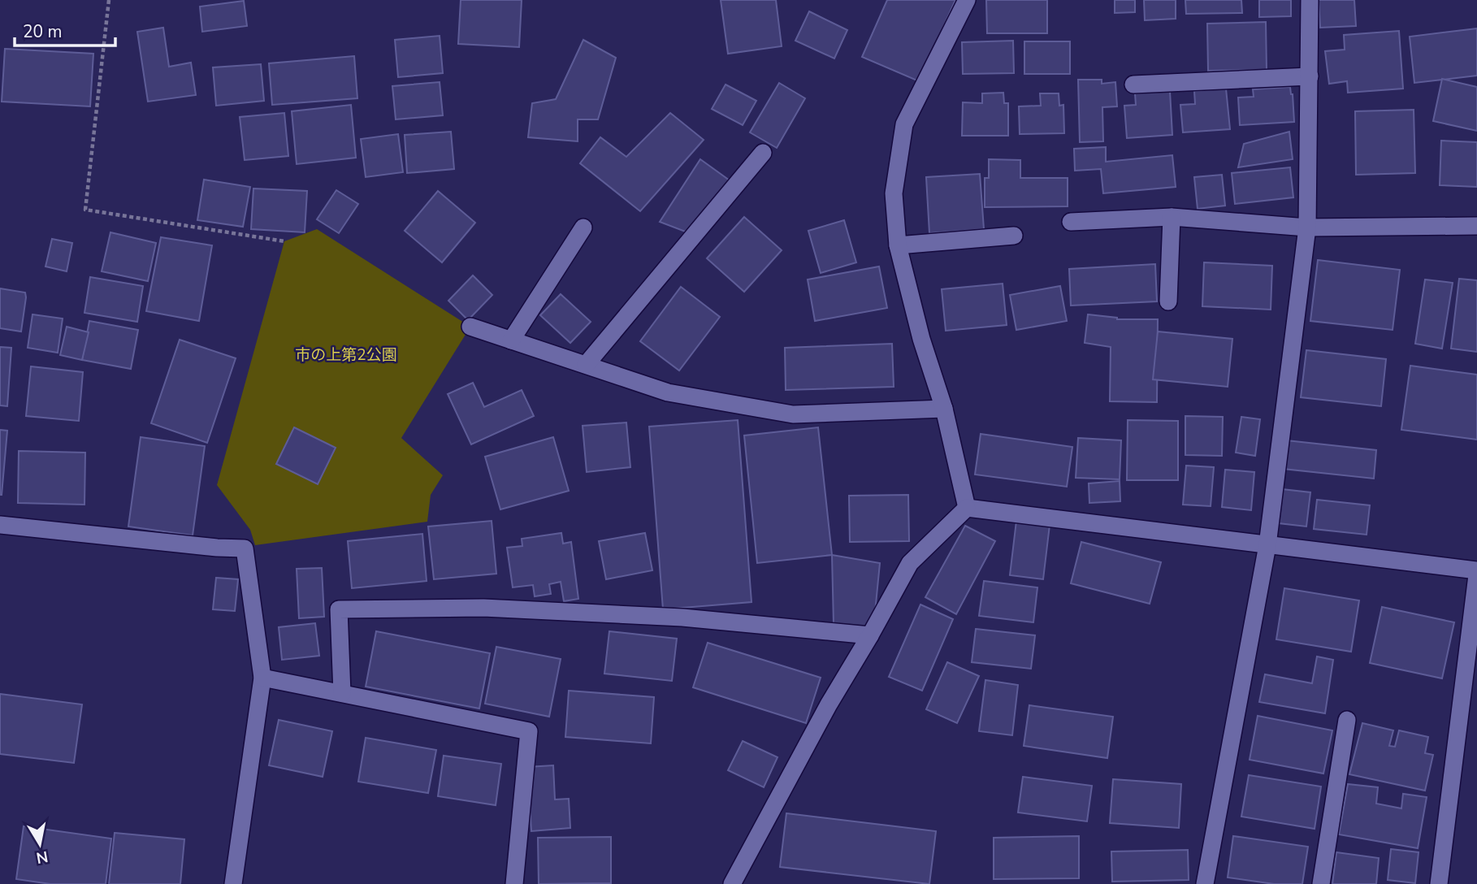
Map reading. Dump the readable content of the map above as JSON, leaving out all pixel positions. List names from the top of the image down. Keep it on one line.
{"parks":["市の上第2公園"],"scale_bar":"20 m","north":"bottom"}
